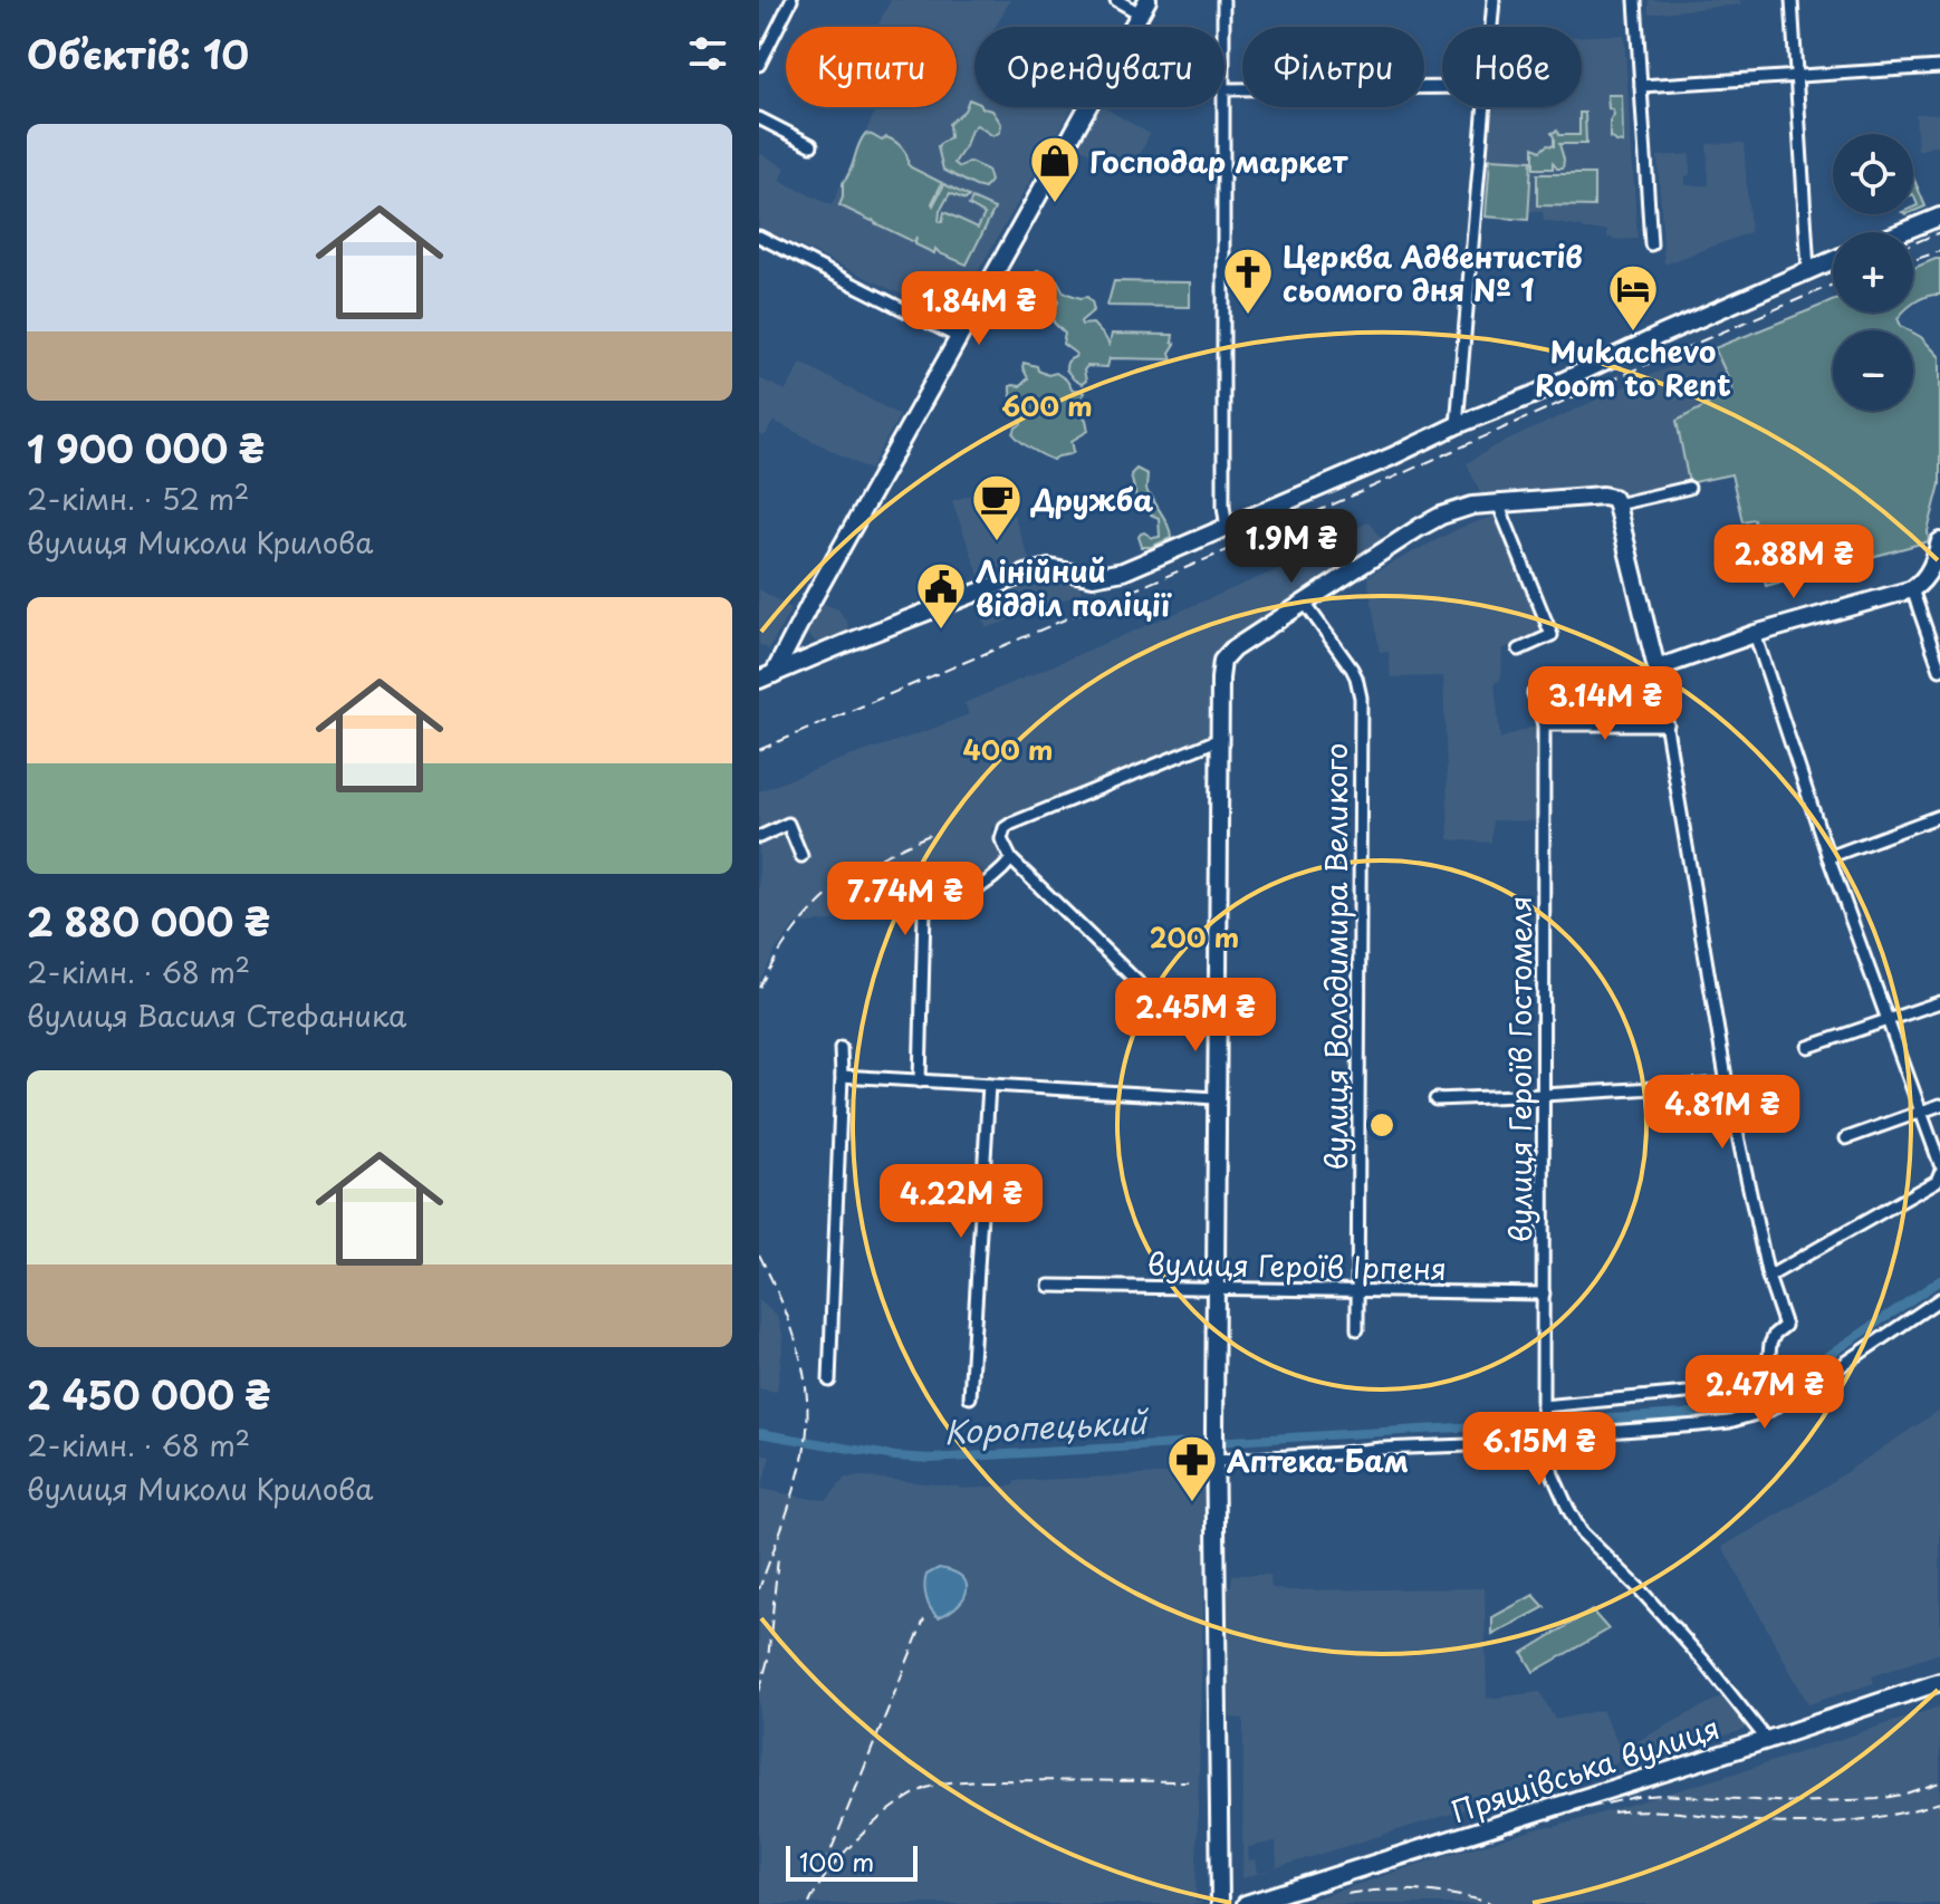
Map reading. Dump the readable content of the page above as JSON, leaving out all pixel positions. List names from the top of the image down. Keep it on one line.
{"streets":{"street":["вулиця Володимира Великого","вулиця Героїв Гостомеля","вулиця Героїв Ірпеня","Пряшівська вулиця"]},"crossings":[["вулиця Володимира Великого","вулиця Героїв Ірпеня"],["вулиця Героїв Гостомеля","вулиця Героїв Ірпеня"],["вулиця Героїв Гостомеля","Пряшівська вулиця"]],"water":["Коропецький"],"places":{"shop":["Господар маркет"],"church":["Церква Адвентистів сьомого дня № 1"],"hotel":["Mukachevo Room to Rent"],"cafe":["Дружба"],"public building":["Лінійний відділ поліції"],"pharmacy":["Аптека Бам"]},"scale_bar":"100 m","page":{"heading":"Об’єктів: 10","chip":["Купити","Орендувати","Фільтри","Нове"],"list":[{"name":"1 900 000 ₴","note":"2-кімн. · 52 m² · вулиця Миколи Крилова"},{"name":"2 880 000 ₴","note":"2-кімн. · 68 m² · вулиця Василя Стефаника"},{"name":"2 450 000 ₴","note":"2-кімн. · 68 m² · вулиця Миколи Крилова"}],"map_buttons":["+","−"],"price":["1.84M ₴","1.9M ₴","2.88M ₴","3.14M ₴","7.74M ₴","2.45M ₴","4.81M ₴","4.22M ₴","2.47M ₴","6.15M ₴"],"scale":"100 m"},"rings":["600 m","400 m","200 m"]}
